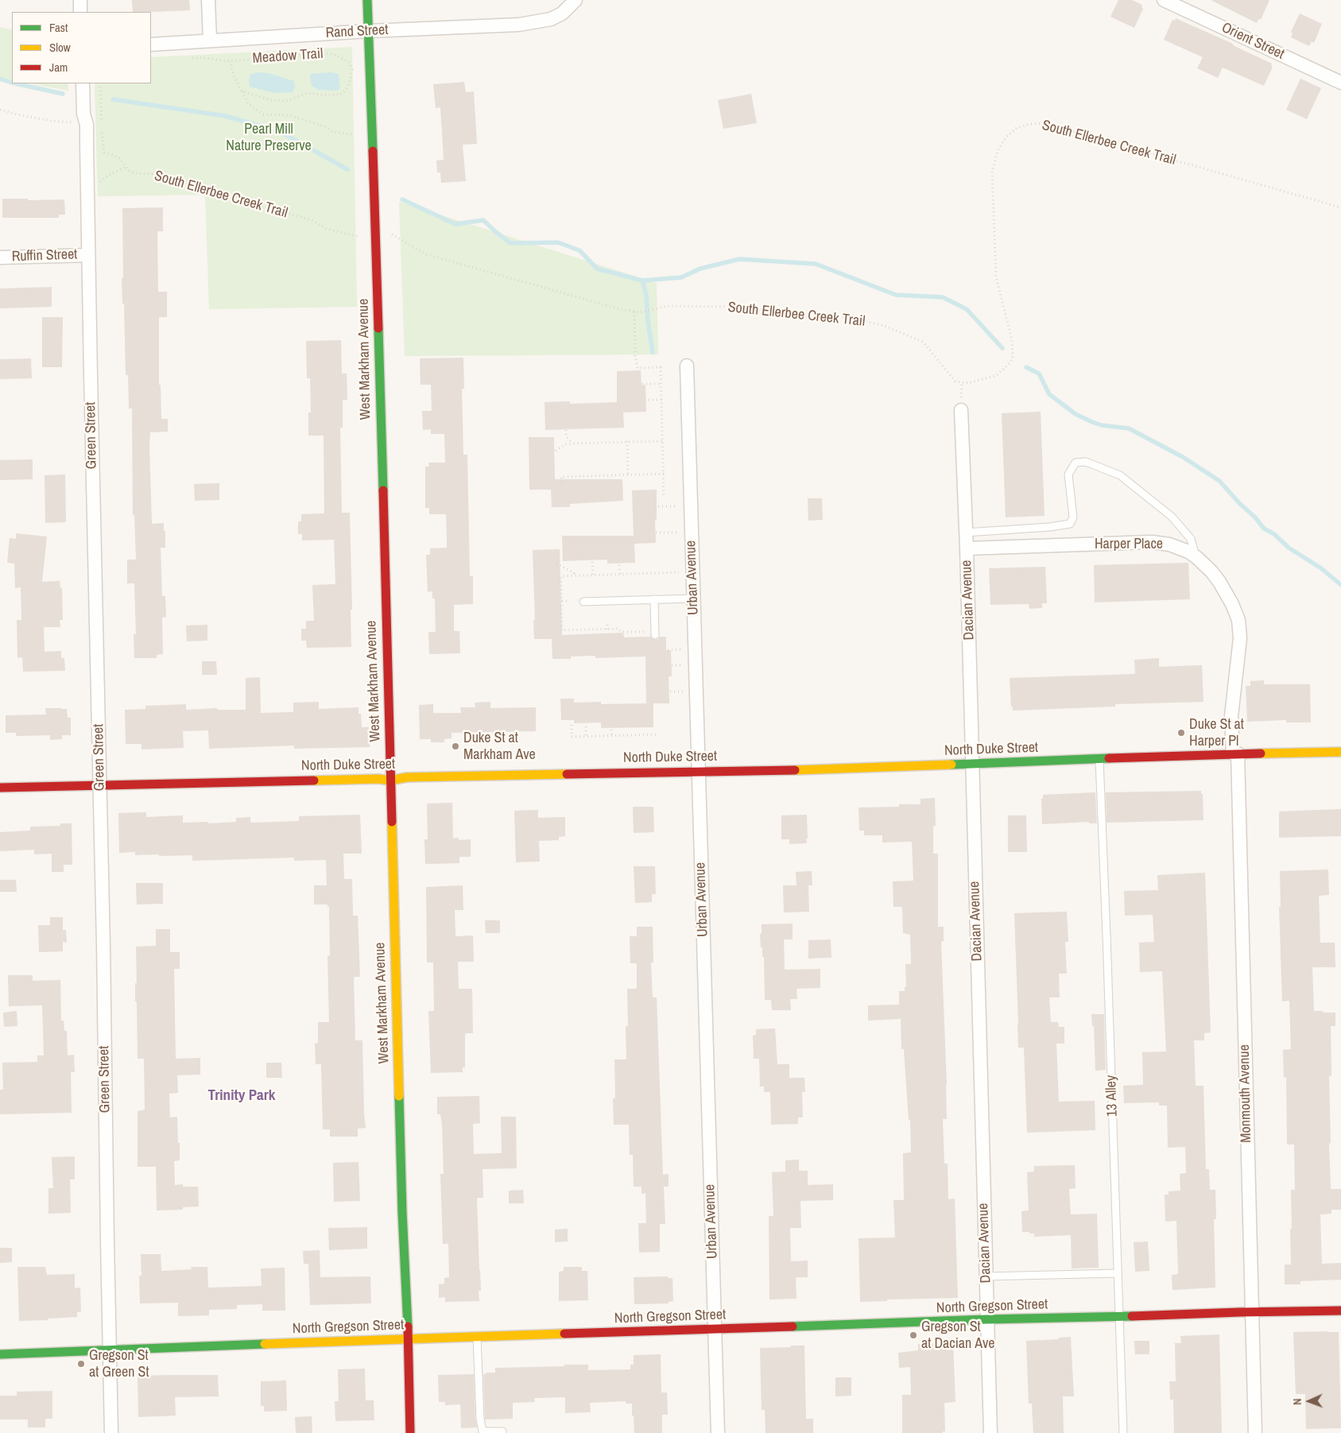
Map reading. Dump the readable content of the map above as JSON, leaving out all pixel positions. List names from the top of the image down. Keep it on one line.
{"streets":{"main road":["West Markham Avenue","North Duke Street","North Gregson Street"],"street":["Rand Street","Orient Street","Ruffin Street","Green Street","Harper Place","Urban Avenue","Dacian Avenue","Monmouth Avenue"],"lane":["13 Alley"],"path":["Meadow Trail","South Ellerbee Creek Trail"]},"crossings":[["Rand Street","West Markham Avenue"],["Ruffin Street","Green Street"],["West Markham Avenue","North Duke Street"],["West Markham Avenue","North Gregson Street"],["Green Street","North Duke Street"],["Green Street","North Gregson Street"],["Harper Place","Dacian Avenue"],["Harper Place","North Duke Street"],["Harper Place","Monmouth Avenue"],["Urban Avenue","North Duke Street"],["Urban Avenue","North Gregson Street"],["Dacian Avenue","North Duke Street"],["Dacian Avenue","North Gregson Street"],["North Duke Street","Monmouth Avenue"],["North Duke Street","13 Alley"],["Monmouth Avenue","North Gregson Street"],["13 Alley","North Gregson Street"]],"districts":["Trinity Park"],"parks":["Pearl Mill Nature Preserve"],"places":["Duke St at Harper Pl","Duke St at Markham Ave","Gregson St at Dacian Ave","Gregson St at Green St"],"legend":["Fast","Slow","Jam"],"north":"left"}
